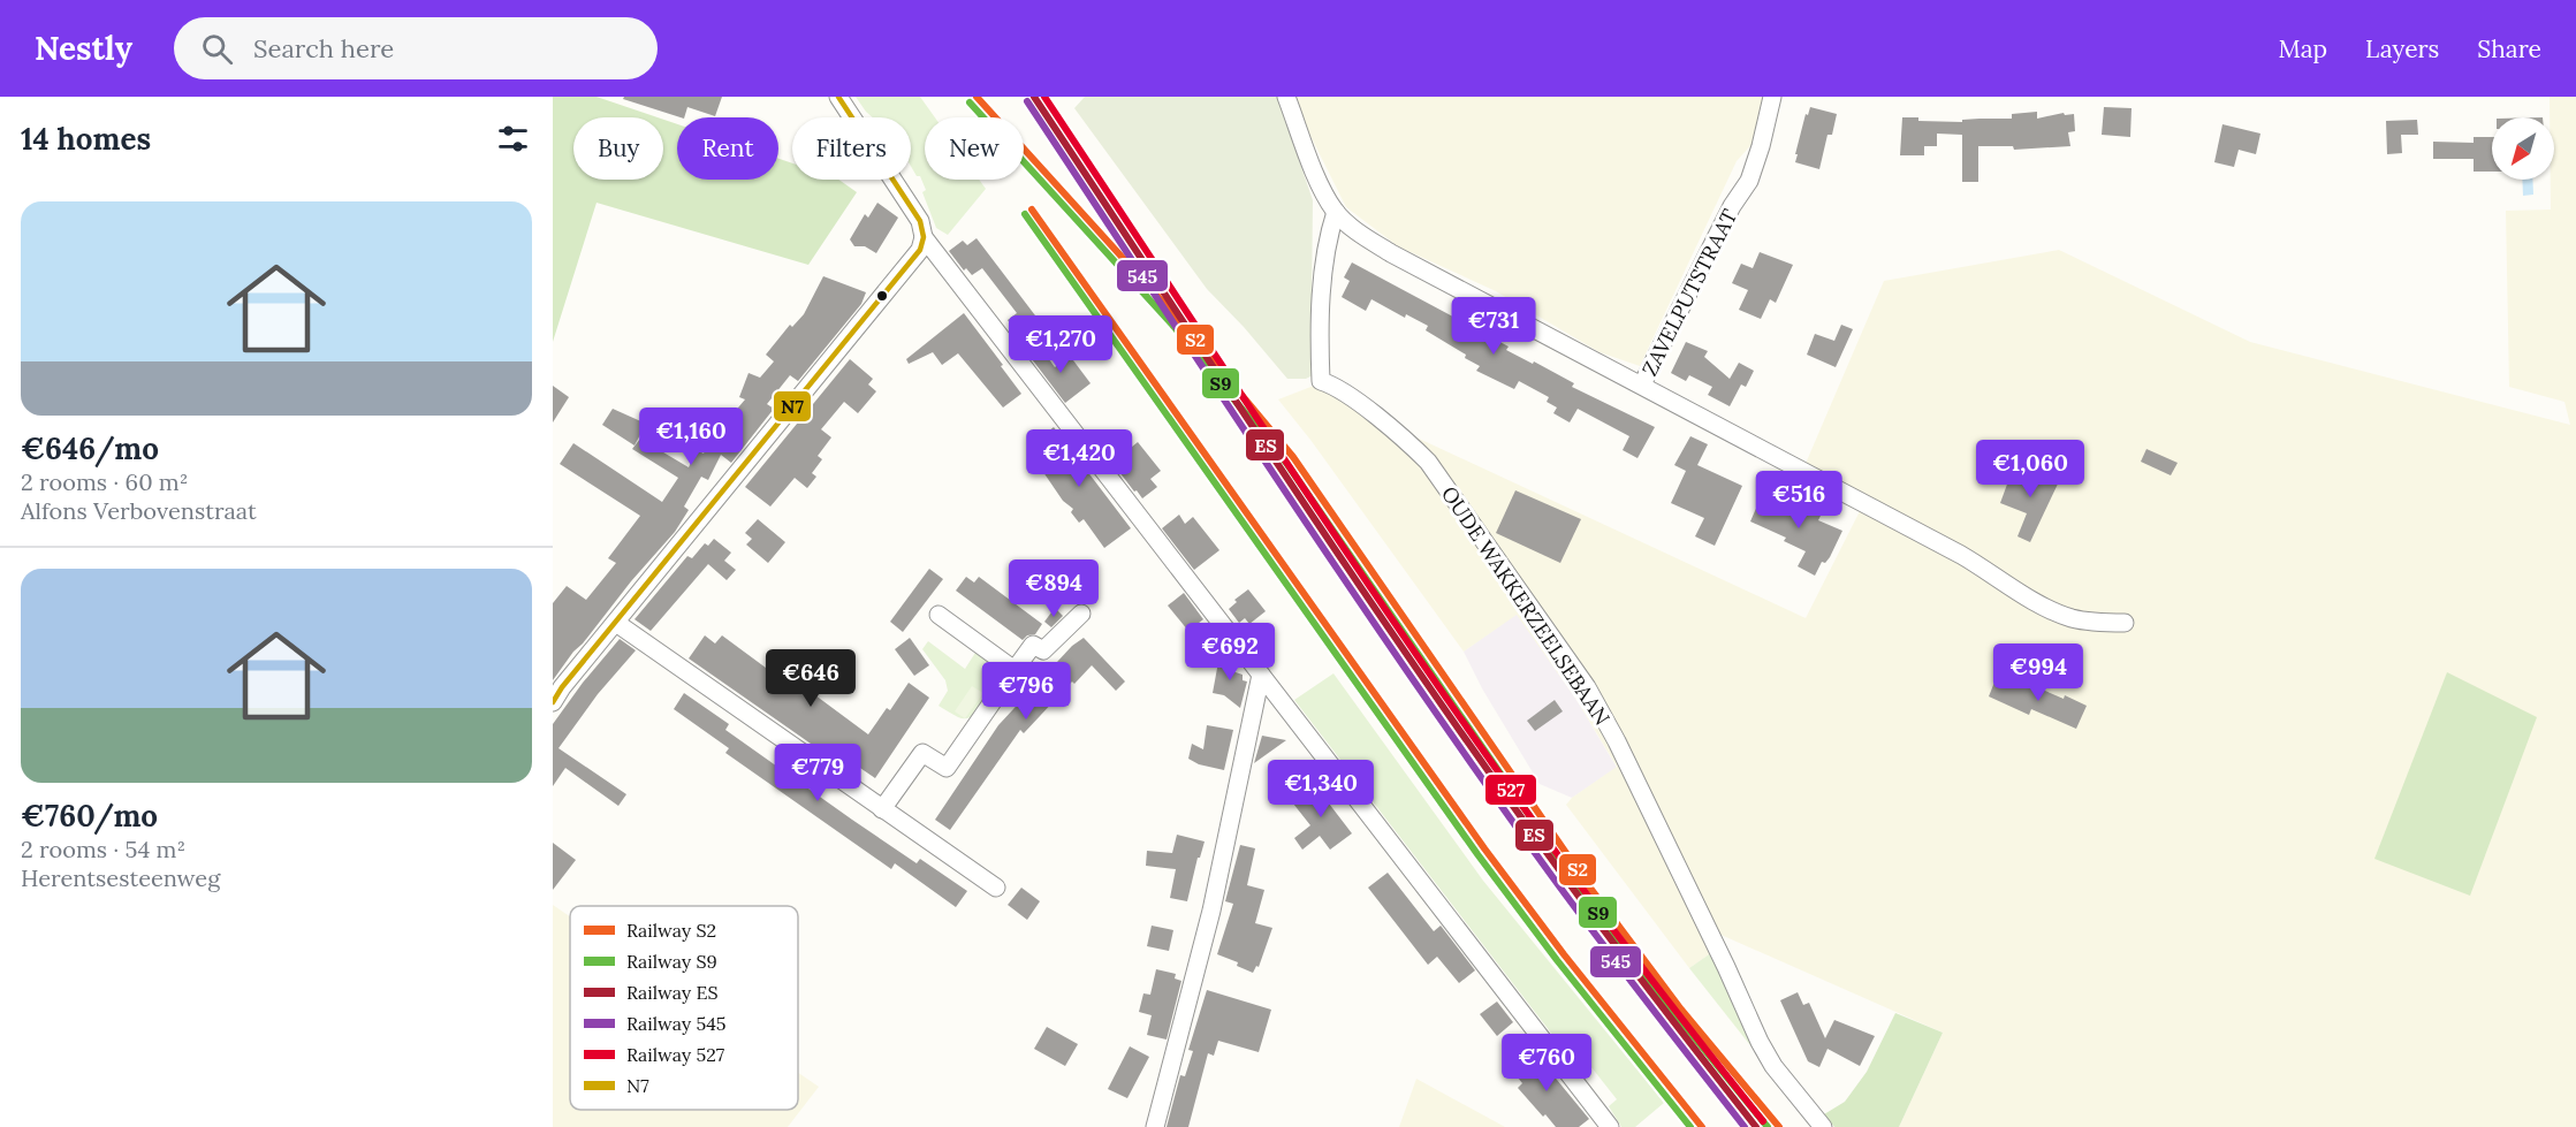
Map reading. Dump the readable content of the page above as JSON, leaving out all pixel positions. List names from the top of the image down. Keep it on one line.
{"streets":{"street":["ZAVELPUTSTRAAT","OUDE WAKKERZEELSEBAAN"]},"crossings":[["ZAVELPUTSTRAAT","OUDE WAKKERZEELSEBAAN"]],"lines":["rail line S2","rail line ES","rail line 527","transit line N7","rail line 545","rail line S9"],"legend":["Railway S2","Railway S9","Railway ES","Railway 545","Railway 527","N7"],"north":"bottom left","page":{"header":"Nestly","search":"Search here","nav":["Map","Layers","Share"],"heading":"14 homes","chip":["Buy","Rent","Filters","New"],"list":[{"name":"€646/mo","note":"2 rooms · 60 m² · Alfons Verbovenstraat"},{"name":"€760/mo","note":"2 rooms · 54 m² · Herentsesteenweg"}],"price":["€731","€1,270","€1,160","€1,420","€1,060","€516","€894","€692","€994","€646","€796","€779","€1,340","€760"]}}
